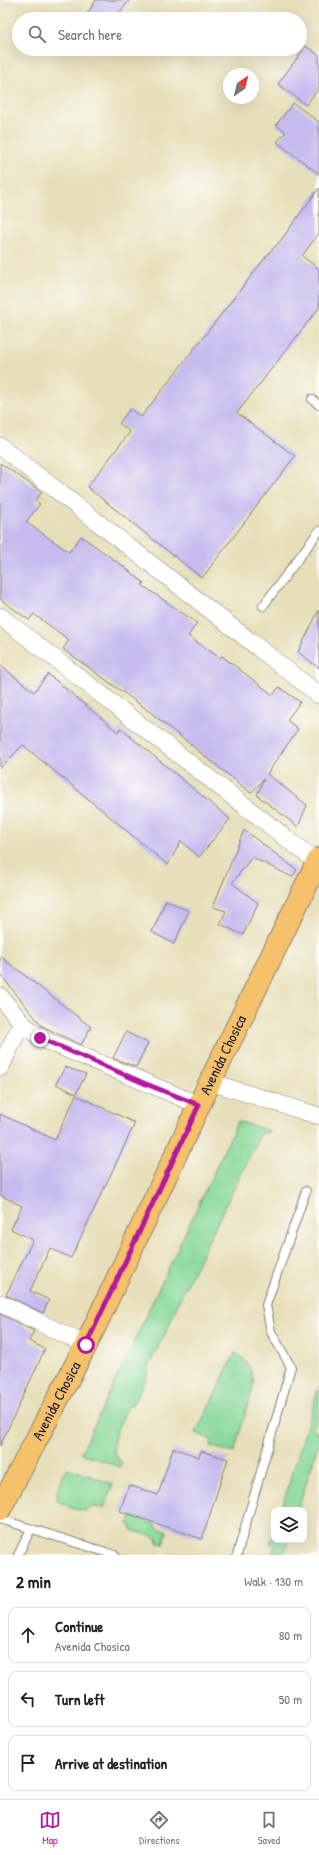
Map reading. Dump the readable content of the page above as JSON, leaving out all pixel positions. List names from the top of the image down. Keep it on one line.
{"streets":{"main road":["Avenida Chosica"]},"north":"top right","page":{"search":"Search here","heading":["2 min","Walk · 130 m"],"list":[["Continue","Avenida Chosica","80 m"],["Turn left","50 m"],"Arrive at destination"],"nav":["Map","Directions","Saved"]}}
